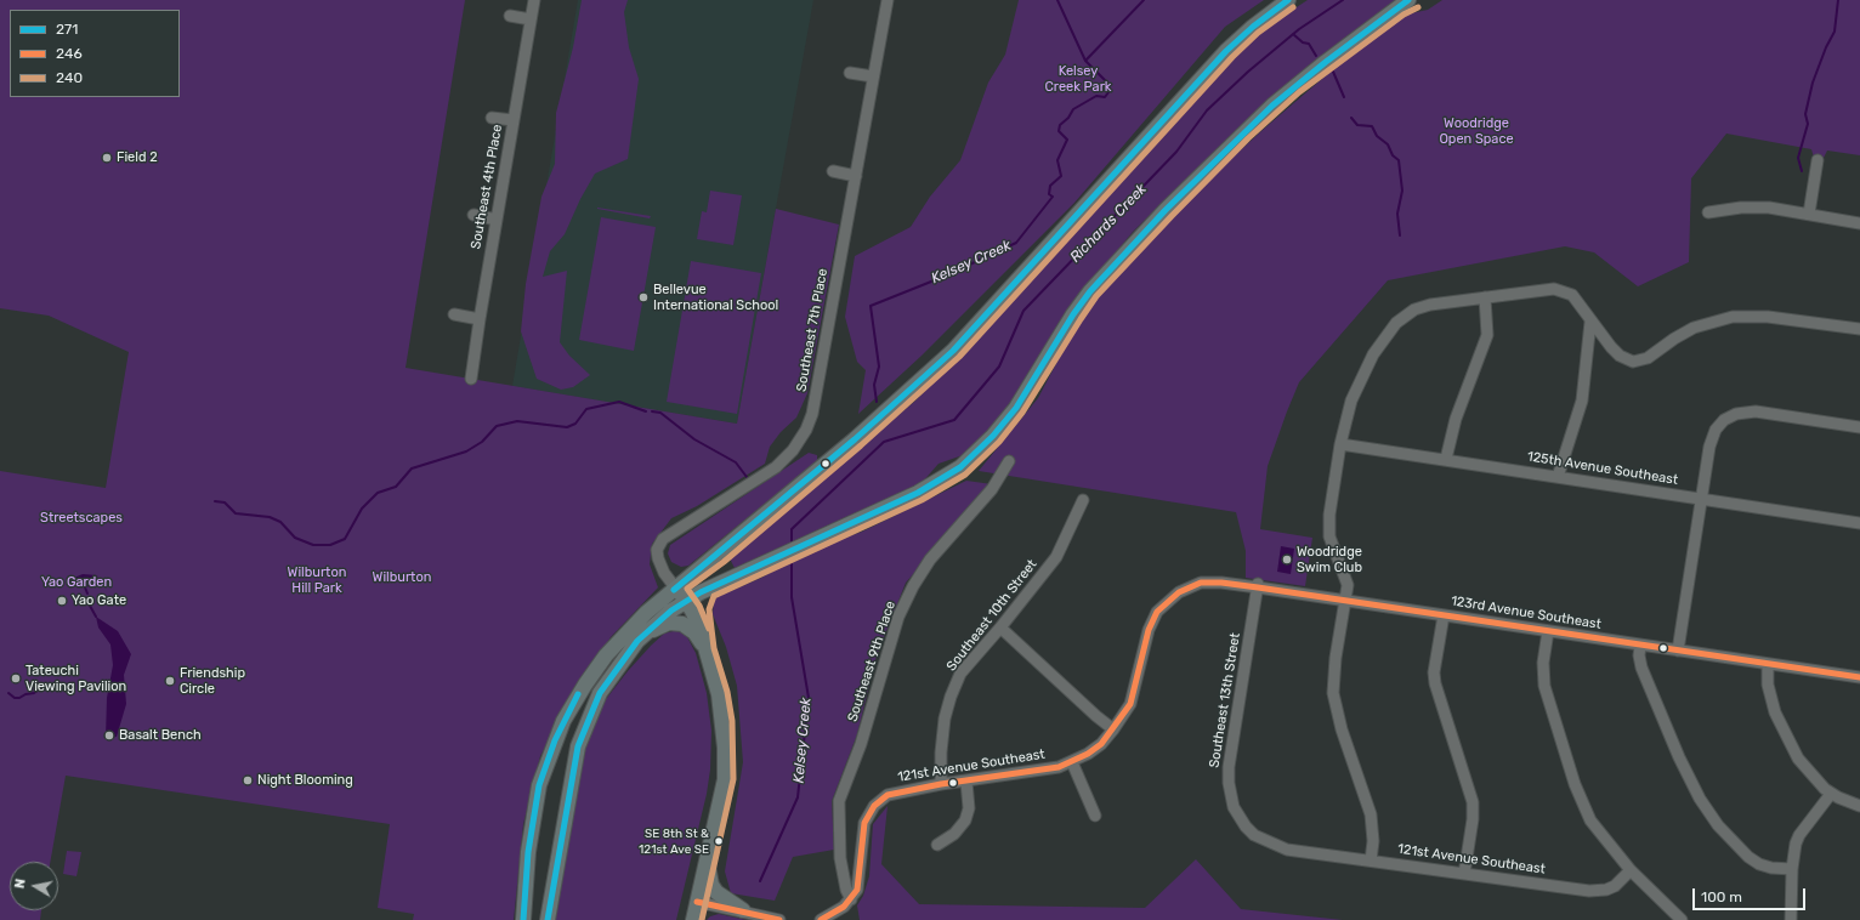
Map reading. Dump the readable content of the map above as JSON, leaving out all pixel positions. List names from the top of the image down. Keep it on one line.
{"streets":{"street":["Southeast 4th Place","Southeast 7th Place","125th Avenue Southeast","123rd Avenue Southeast","Southeast 10th Street","Southeast 9th Place","Southeast 13th Street","121st Avenue Southeast"]},"crossings":[["123rd Avenue Southeast","Southeast 13th Street"],["123rd Avenue Southeast","121st Avenue Southeast"],["Southeast 10th Street","121st Avenue Southeast"],["Southeast 9th Place","121st Avenue Southeast"],["Southeast 13th Street","121st Avenue Southeast"]],"water":["Richards Creek","Kelsey Creek"],"parks":["Kelsey Creek Park","Woodridge Open Space","Streetscapes","Wilburton Hill Park","Wilburton","Yao Garden"],"places":["Field 2","Bellevue International School","Woodridge Swim Club","Yao Gate","Tateuchi Viewing Pavilion","Friendship Circle","Basalt Bench","Night Blooming","SE 8th St & 121st Ave SE"],"lines":["transit line 271","transit line 240","transit line 246"],"legend":["271","246","240"],"scale_bar":"100 m","north":"left"}
